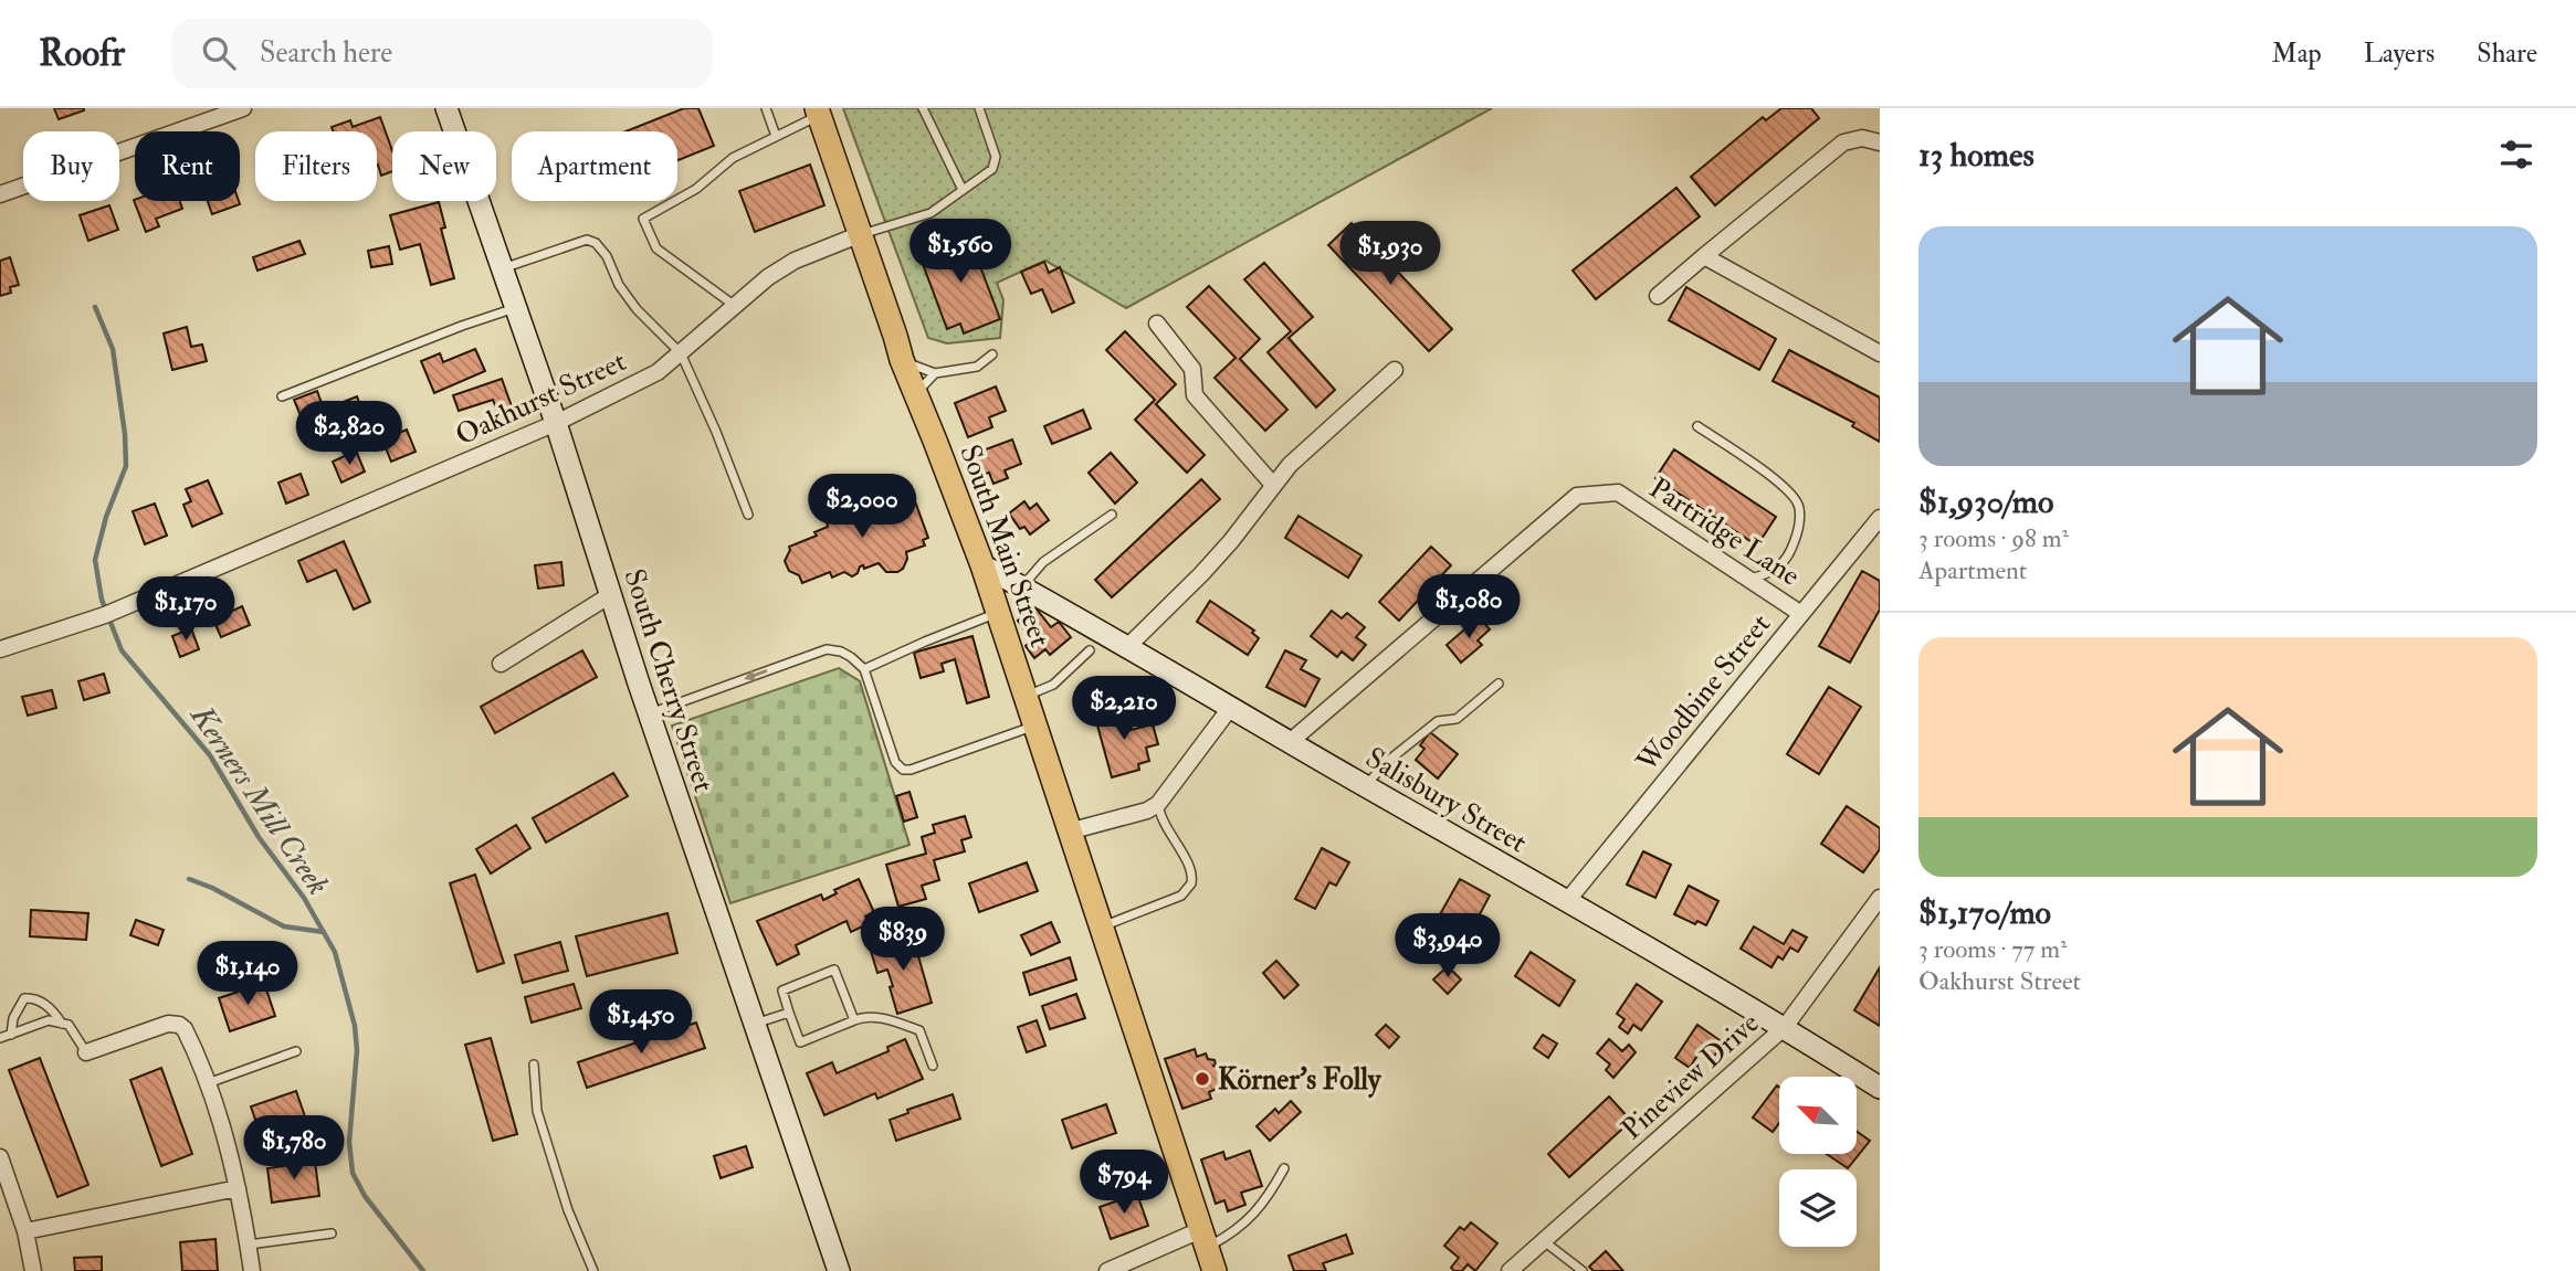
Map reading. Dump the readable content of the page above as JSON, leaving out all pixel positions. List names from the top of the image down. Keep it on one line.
{"streets":{"main road":["South Main Street","South Cherry Street","Salisbury Street"],"street":["Oakhurst Street","Partridge Lane","Woodbine Street","Pineview Drive"]},"crossings":[["Oakhurst Street","South Main Street"],["Oakhurst Street","South Cherry Street"],["Partridge Lane","Woodbine Street"],["Partridge Lane","Salisbury Street"],["South Main Street","Salisbury Street"],["Woodbine Street","Salisbury Street"],["Salisbury Street","Pineview Drive"]],"water":["Kerners Mill Creek"],"places":["Körner's Folly"],"north":"top left","page":{"header":"Roofr","search":"Search here","nav":["Map","Layers","Share"],"heading":"13 homes","chip":["Buy","Rent","Filters","New","Apartment"],"list":[{"name":"$1,930/mo","note":"3 rooms · 98 m² · Apartment"},{"name":"$1,170/mo","note":"3 rooms · 77 m² · Oakhurst Street"}],"price":["$1,560","$1,930","$2,820","$2,000","$1,080","$1,170","$2,210","$839","$3,940","$1,140","$1,450","$1,780","$794"]}}
